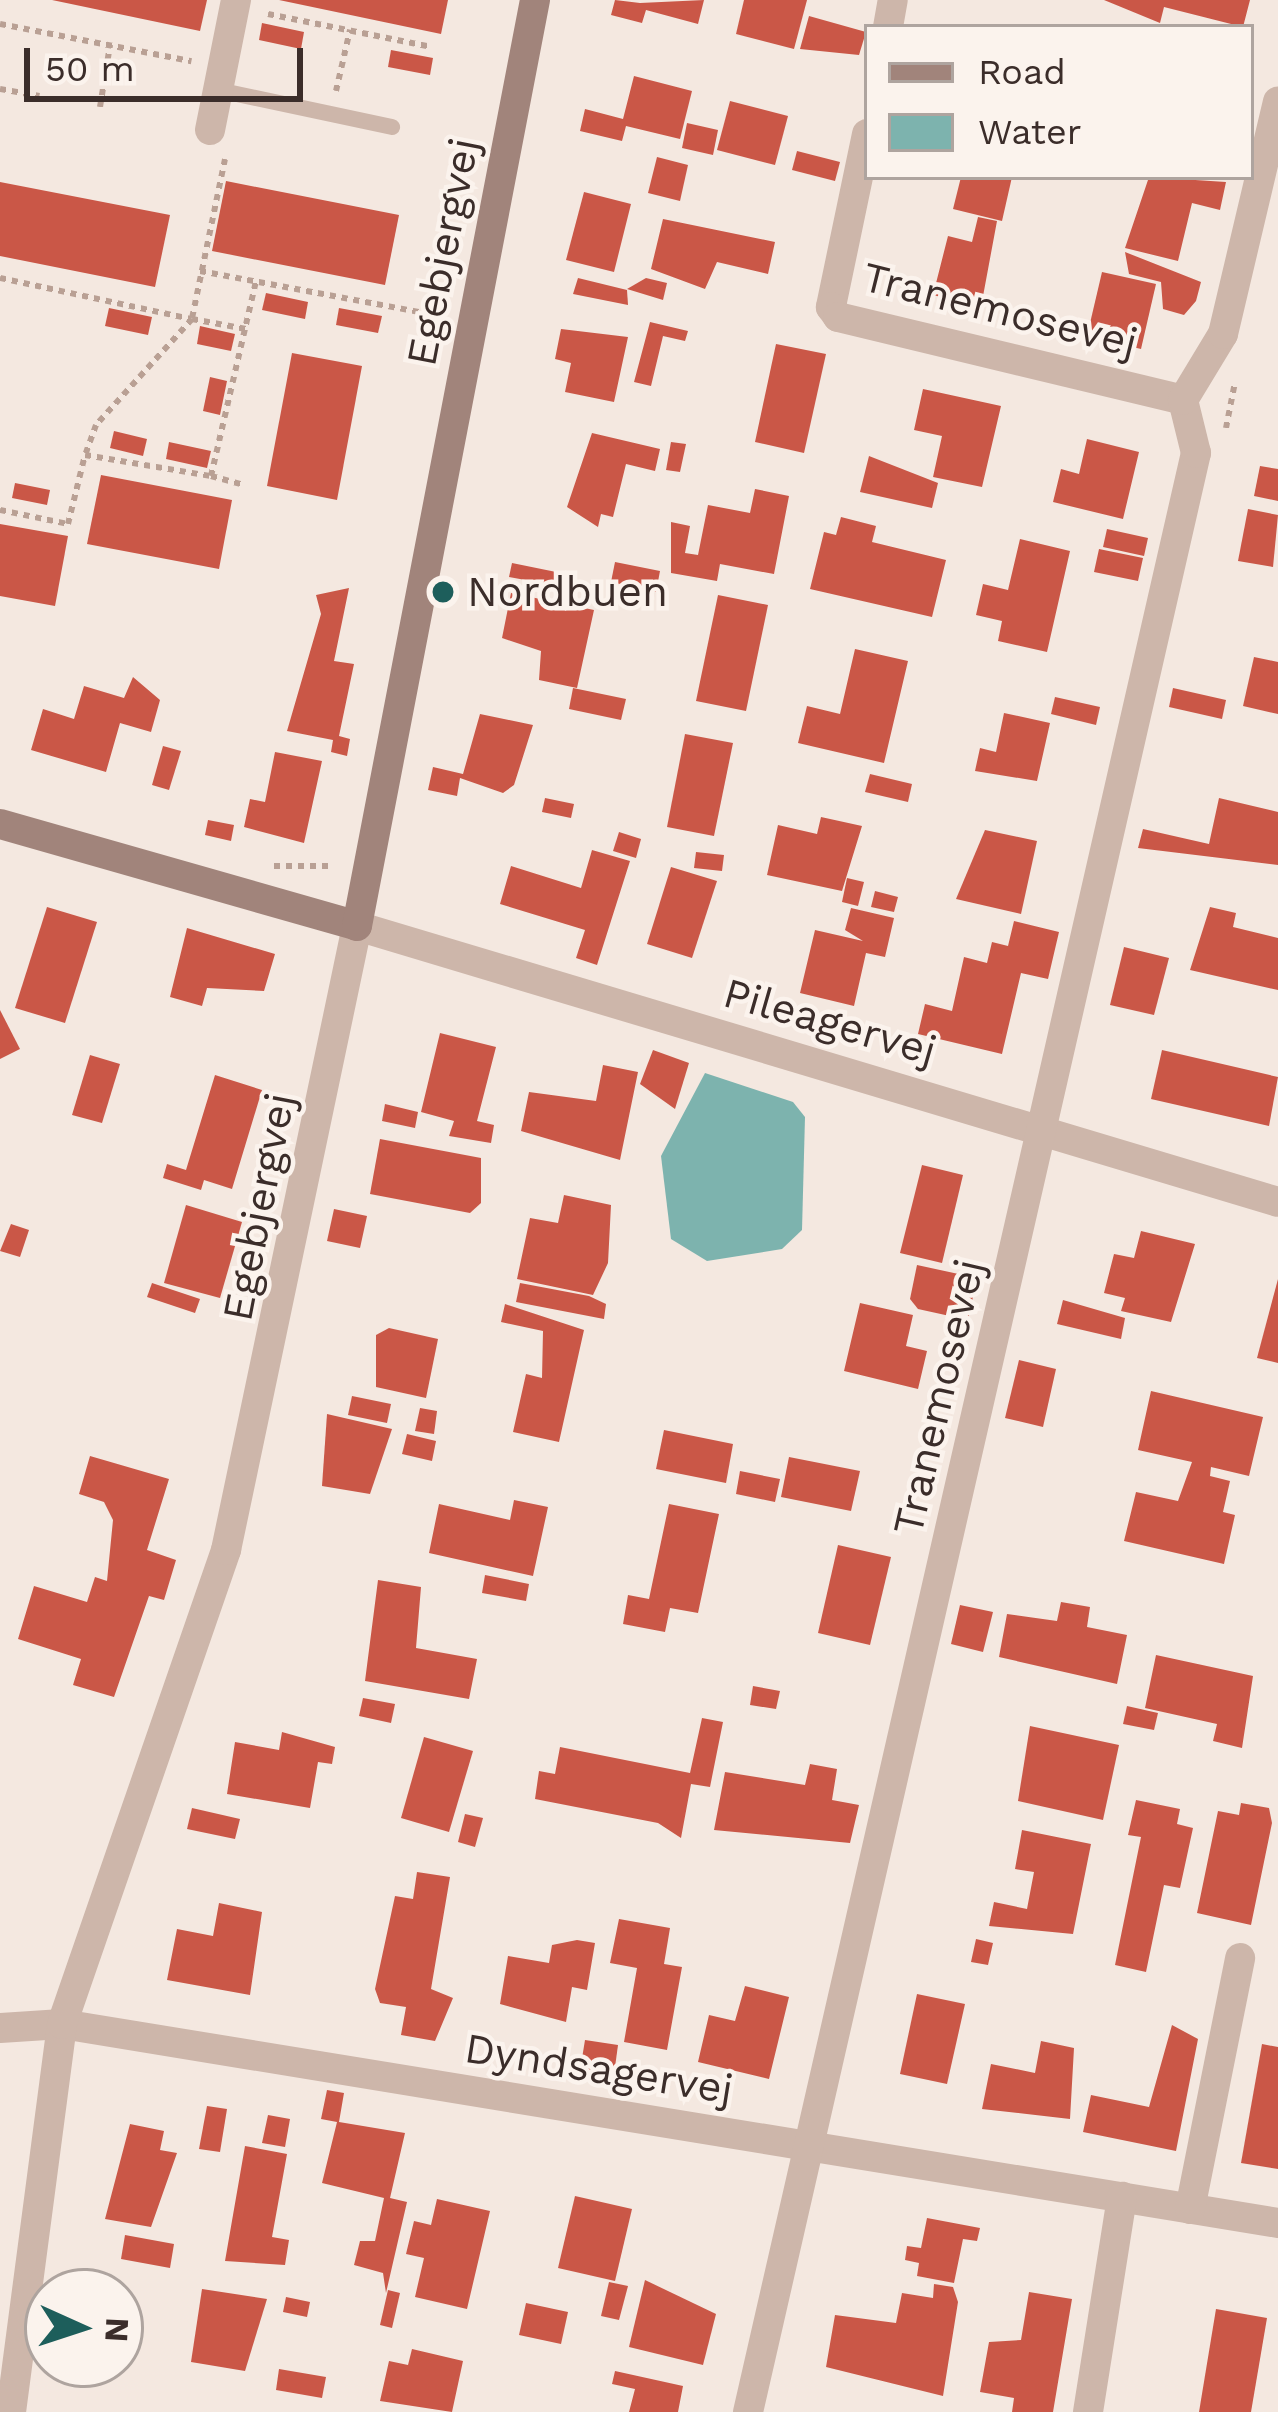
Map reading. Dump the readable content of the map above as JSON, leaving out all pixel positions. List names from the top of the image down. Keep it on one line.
{"streets":{"street":["Egebjergvej","Tranemosevej","Pileagervej","Dyndsagervej"]},"crossings":[["Egebjergvej","Pileagervej"],["Egebjergvej","Dyndsagervej"],["Tranemosevej","Pileagervej"],["Tranemosevej","Dyndsagervej"]],"places":["Nordbuen"],"legend":["Road","Water"],"scale_bar":"50 m","north":"right"}
